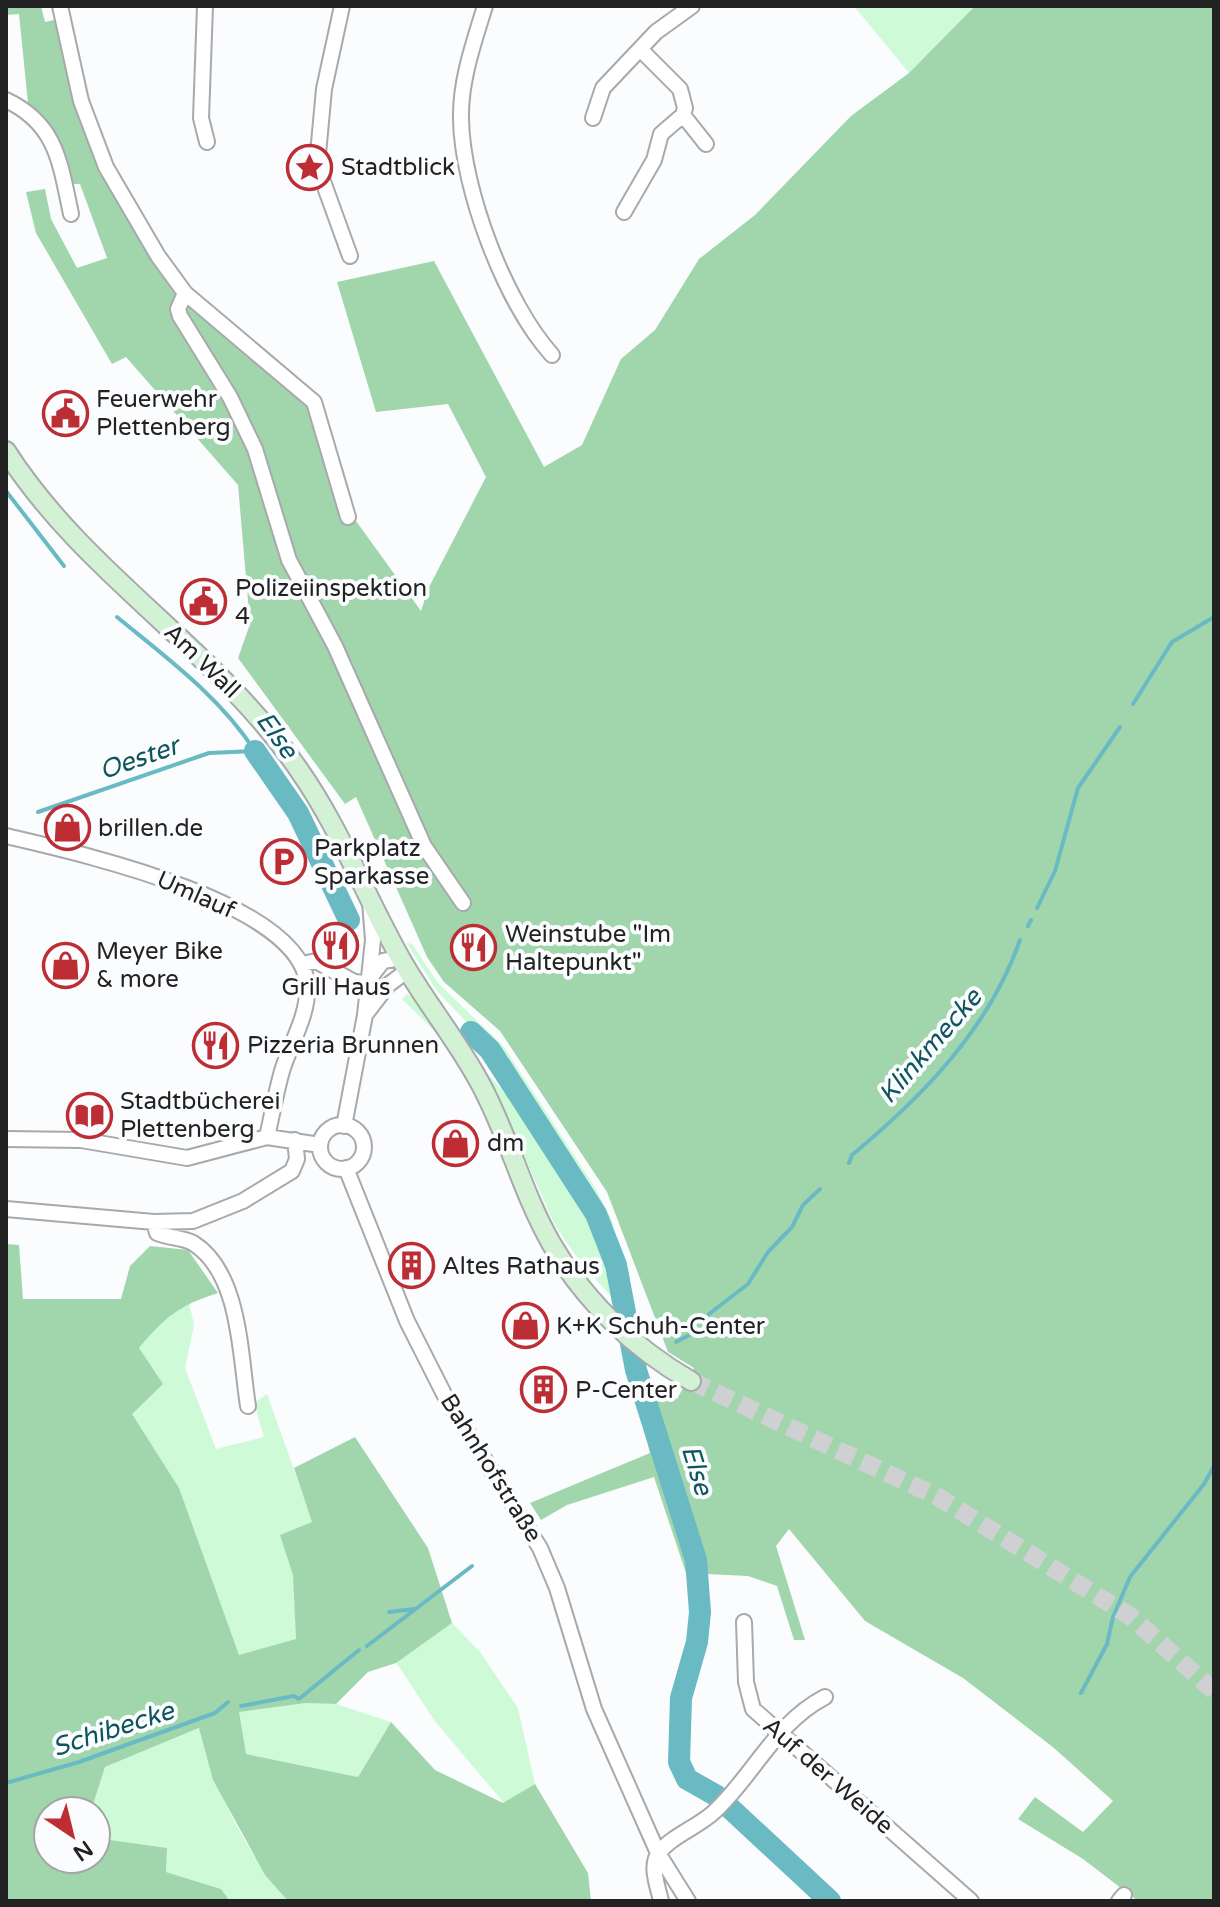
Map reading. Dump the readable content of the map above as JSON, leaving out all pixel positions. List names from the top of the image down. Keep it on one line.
{"streets":{"main road":["Am Wall"],"street":["Umlauf","Bahnhofstraße","Auf der Weide"]},"crossings":[["Am Wall","Bahnhofstraße"]],"water":["Else","Oester","Klinkmecke","Schibecke"],"places":{"place":["Stadtblick"],"public building":["Feuerwehr Plettenberg","Polizeiinspektion 4"],"shop":["brillen.de","Meyer Bike & more","dm","K+K Schuh-Center"],"parking":["Parkplatz Sparkasse"],"restaurant":["Grill Haus","Weinstube \"Im Haltepunkt\"","Pizzeria Brunnen"],"library":["Stadtbücherei Plettenberg"],"building":["Altes Rathaus","P-Center"]},"north":"bottom right"}
